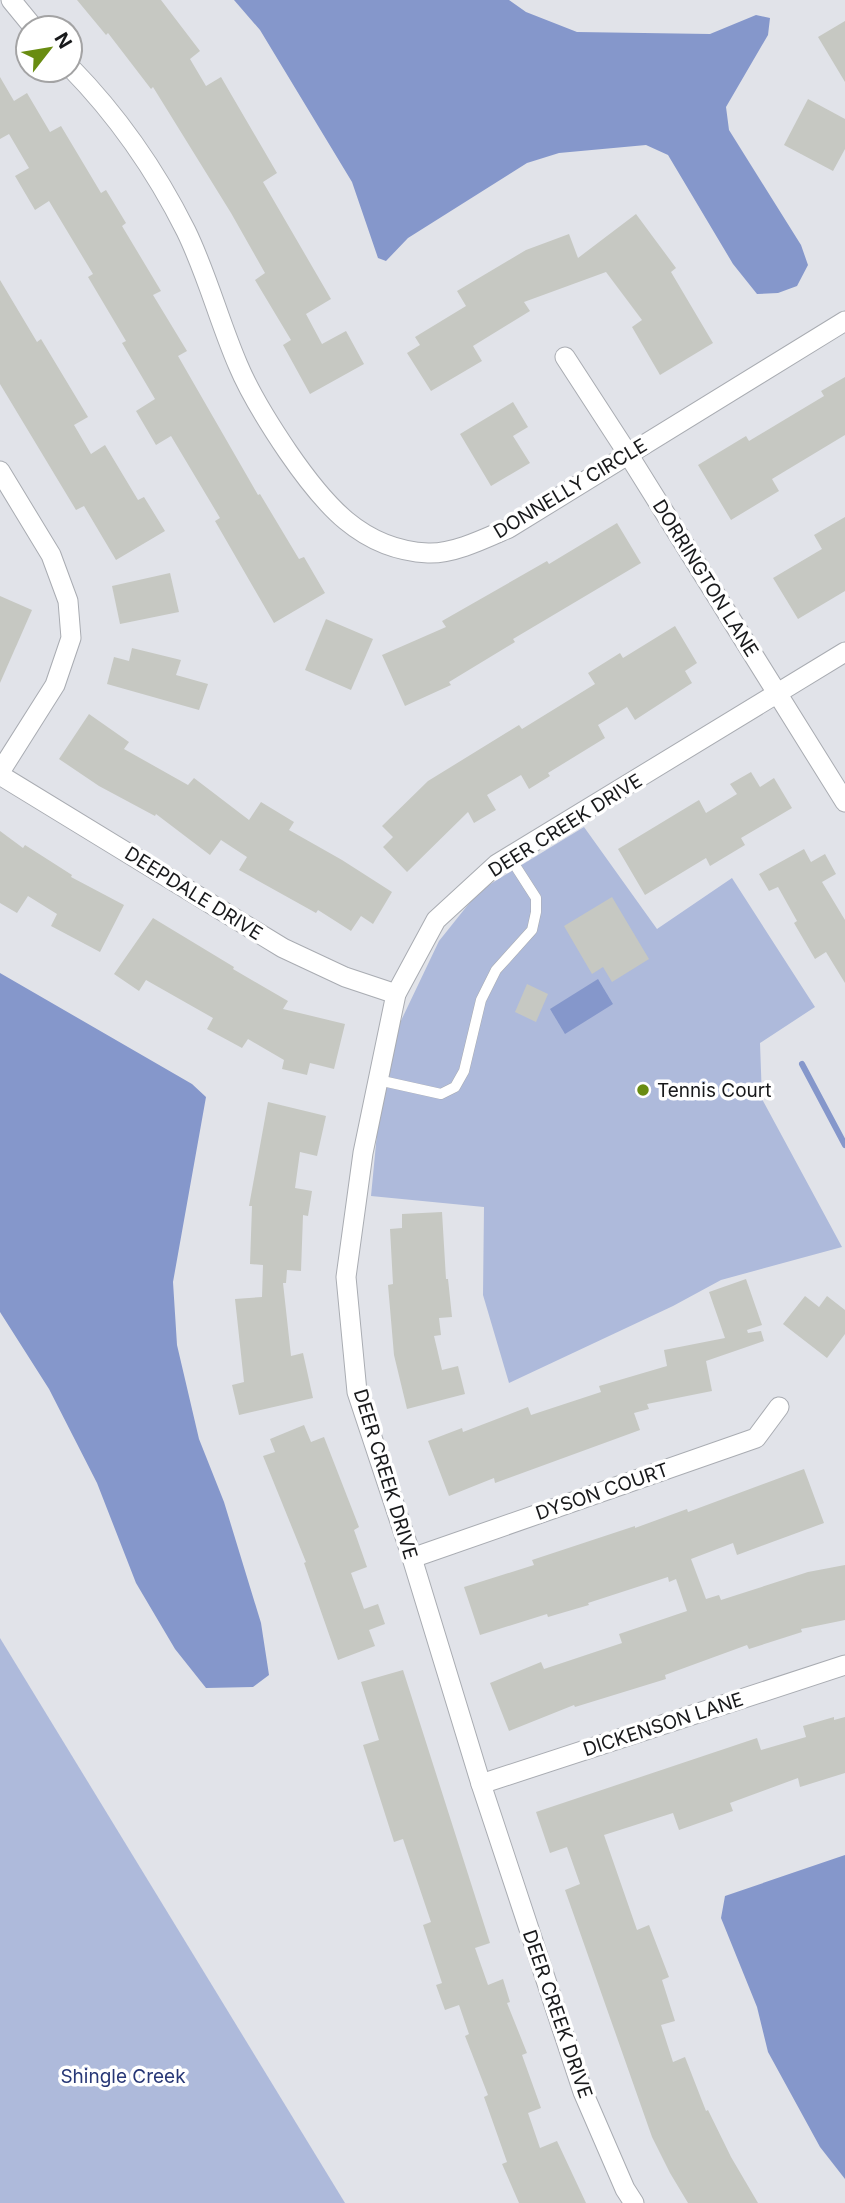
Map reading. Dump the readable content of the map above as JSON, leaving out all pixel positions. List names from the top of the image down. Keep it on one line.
{"streets":{"street":["DONNELLY CIRCLE","DORRINGTON LANE","DEER CREEK DRIVE","DEEPDALE DRIVE","DYSON COURT","DICKENSON LANE"]},"crossings":[["DONNELLY CIRCLE","DORRINGTON LANE"],["DORRINGTON LANE","DEER CREEK DRIVE"],["DEER CREEK DRIVE","DEEPDALE DRIVE"],["DEER CREEK DRIVE","DYSON COURT"],["DEER CREEK DRIVE","DICKENSON LANE"]],"parks":["Shingle Creek"],"places":["Tennis Court"],"north":"top right"}
